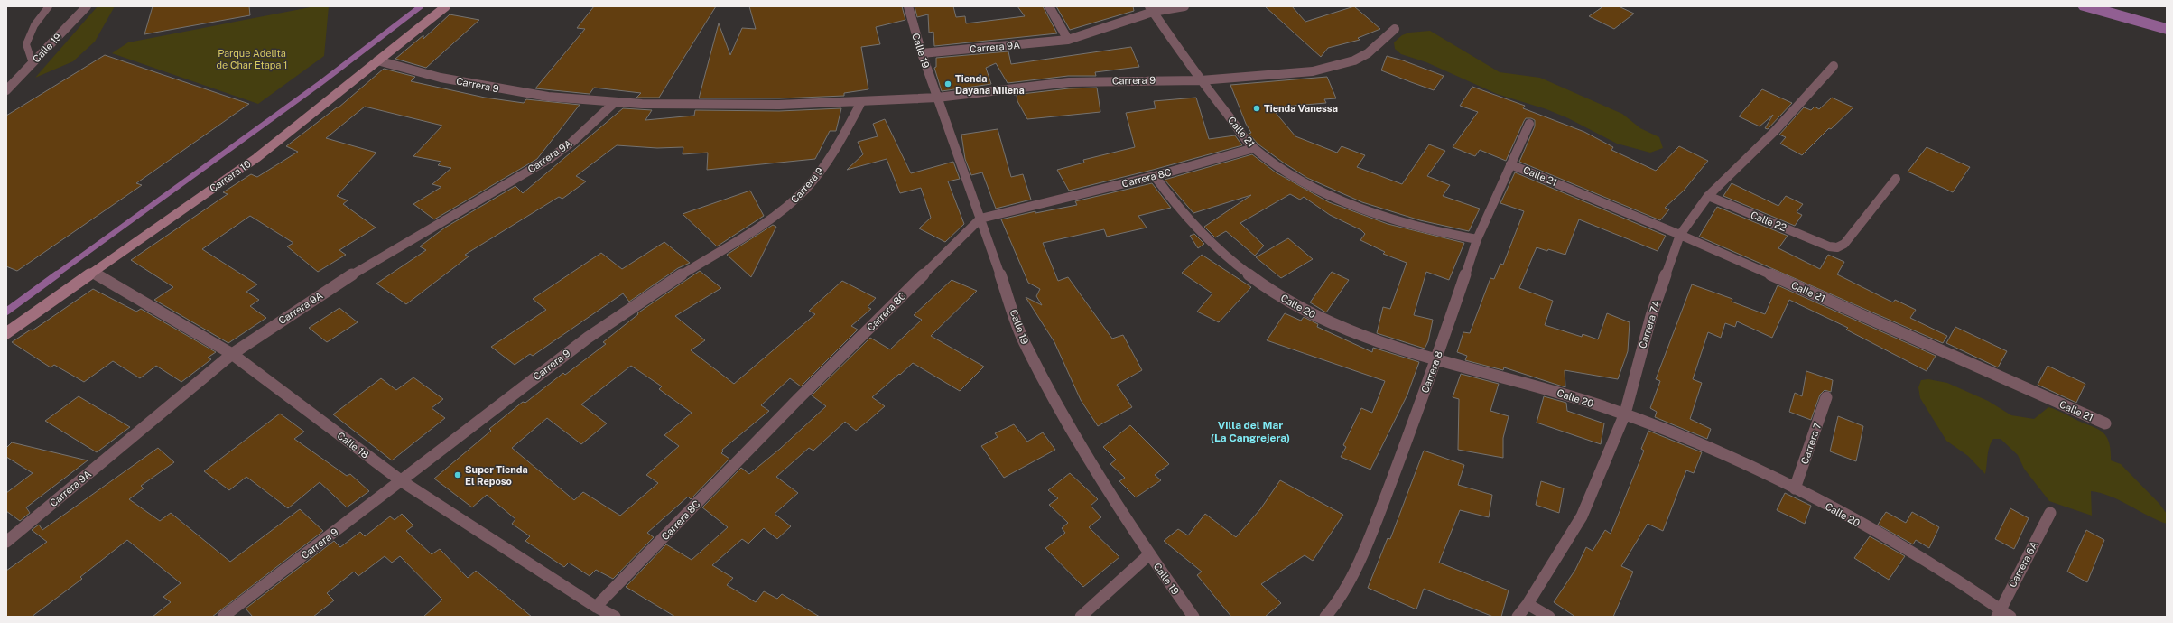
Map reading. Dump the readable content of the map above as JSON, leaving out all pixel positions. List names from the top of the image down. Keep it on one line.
{"streets":{"street":["Carrera 9A","Calle 19","Carrera 9","Calle 21","Carrera 10","Carrera 8C","Calle 22","Calle 20","Carrera 7A","Carrera 8","Carrera 7","Calle 18","Carrera 6A"]},"crossings":[["Carrera 9A","Calle 19"],["Carrera 9A","Carrera 9"],["Carrera 9A","Calle 21"],["Carrera 9A","Calle 18"],["Calle 19","Carrera 9"],["Calle 19","Carrera 8C"],["Carrera 9","Calle 21"],["Carrera 9","Carrera 10"],["Carrera 9","Calle 18"],["Calle 21","Carrera 8C"],["Calle 21","Carrera 7A"],["Calle 21","Carrera 8"],["Carrera 10","Calle 18"],["Carrera 8C","Calle 20"],["Carrera 8C","Calle 18"],["Calle 22","Carrera 7A"],["Calle 20","Carrera 7A"],["Calle 20","Carrera 8"],["Calle 20","Carrera 7"],["Calle 20","Carrera 6A"]],"districts":["Villa del Mar (La Cangrejera)"],"parks":["Parque Adelita de Char Etapa 1"],"places":["Tienda Dayana Milena","Tienda Vanessa","Super Tienda El Reposo"]}
